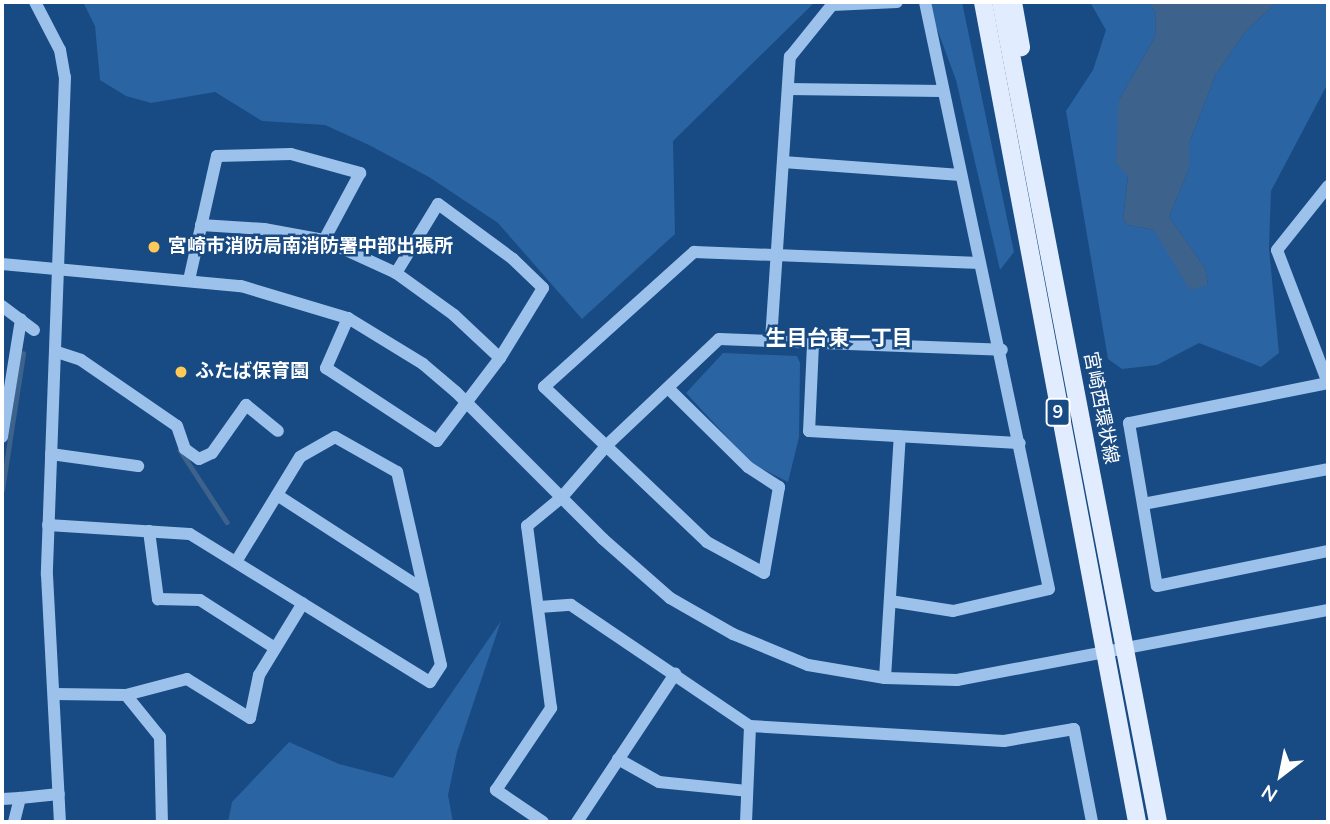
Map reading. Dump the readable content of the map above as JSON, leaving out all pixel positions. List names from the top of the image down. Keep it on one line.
{"streets":{"main road":["宮崎西環状線","9"]},"districts":["生目台東一丁目"],"places":["宮崎市消防局南消防署中部出張所","ふたば保育園"],"north":"bottom left"}
